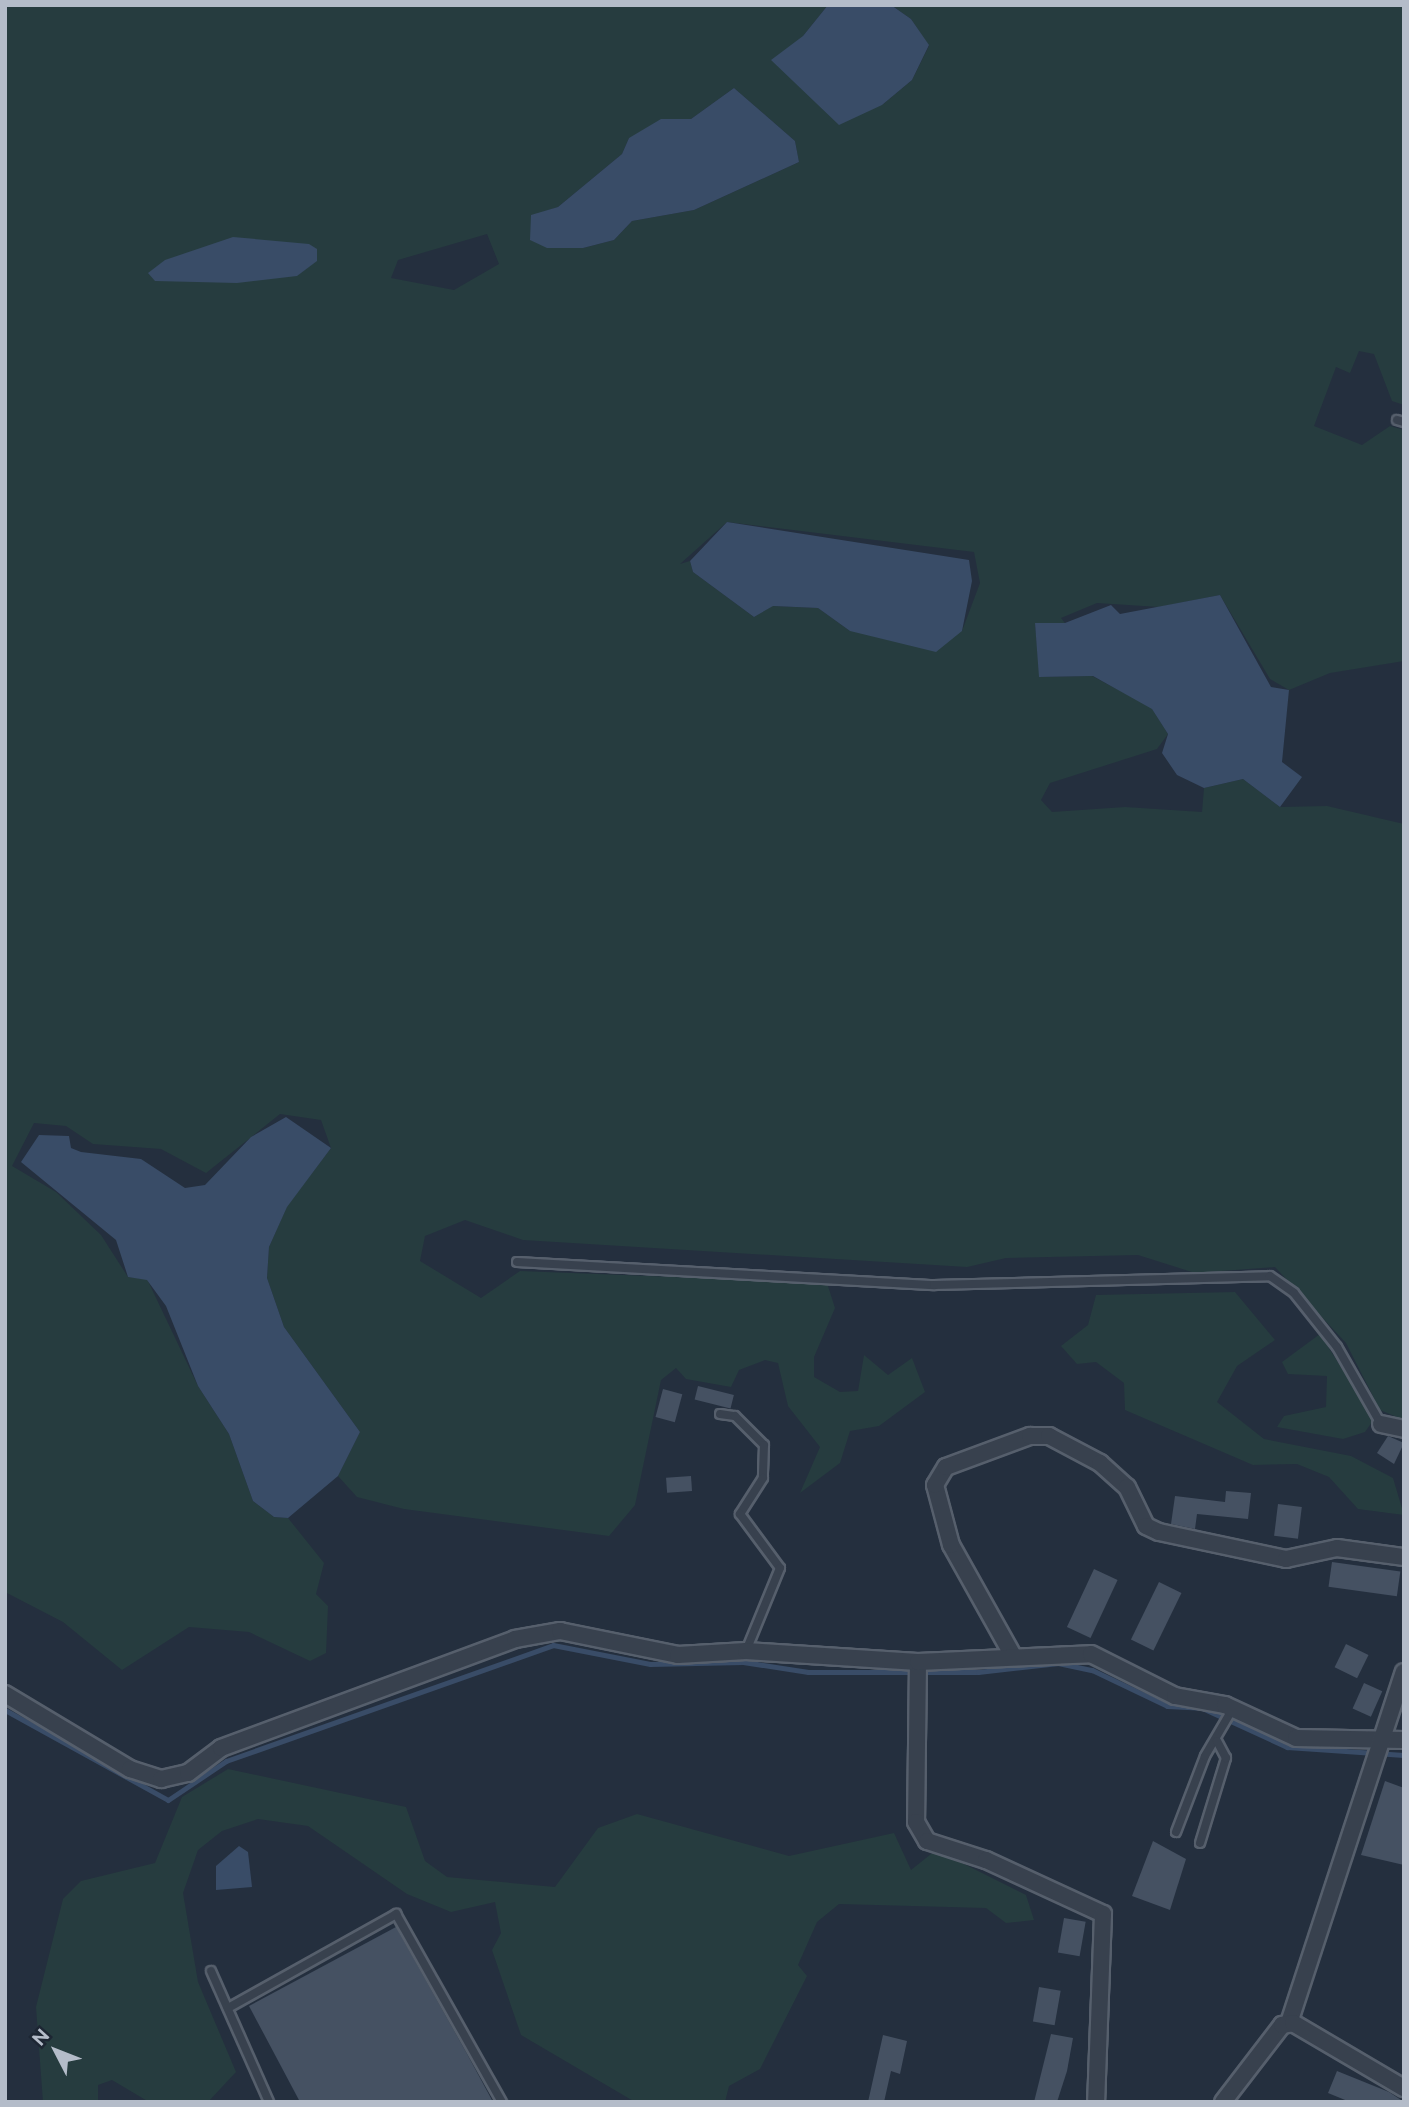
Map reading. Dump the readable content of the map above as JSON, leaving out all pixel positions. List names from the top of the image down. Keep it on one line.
{"north":"top left"}
